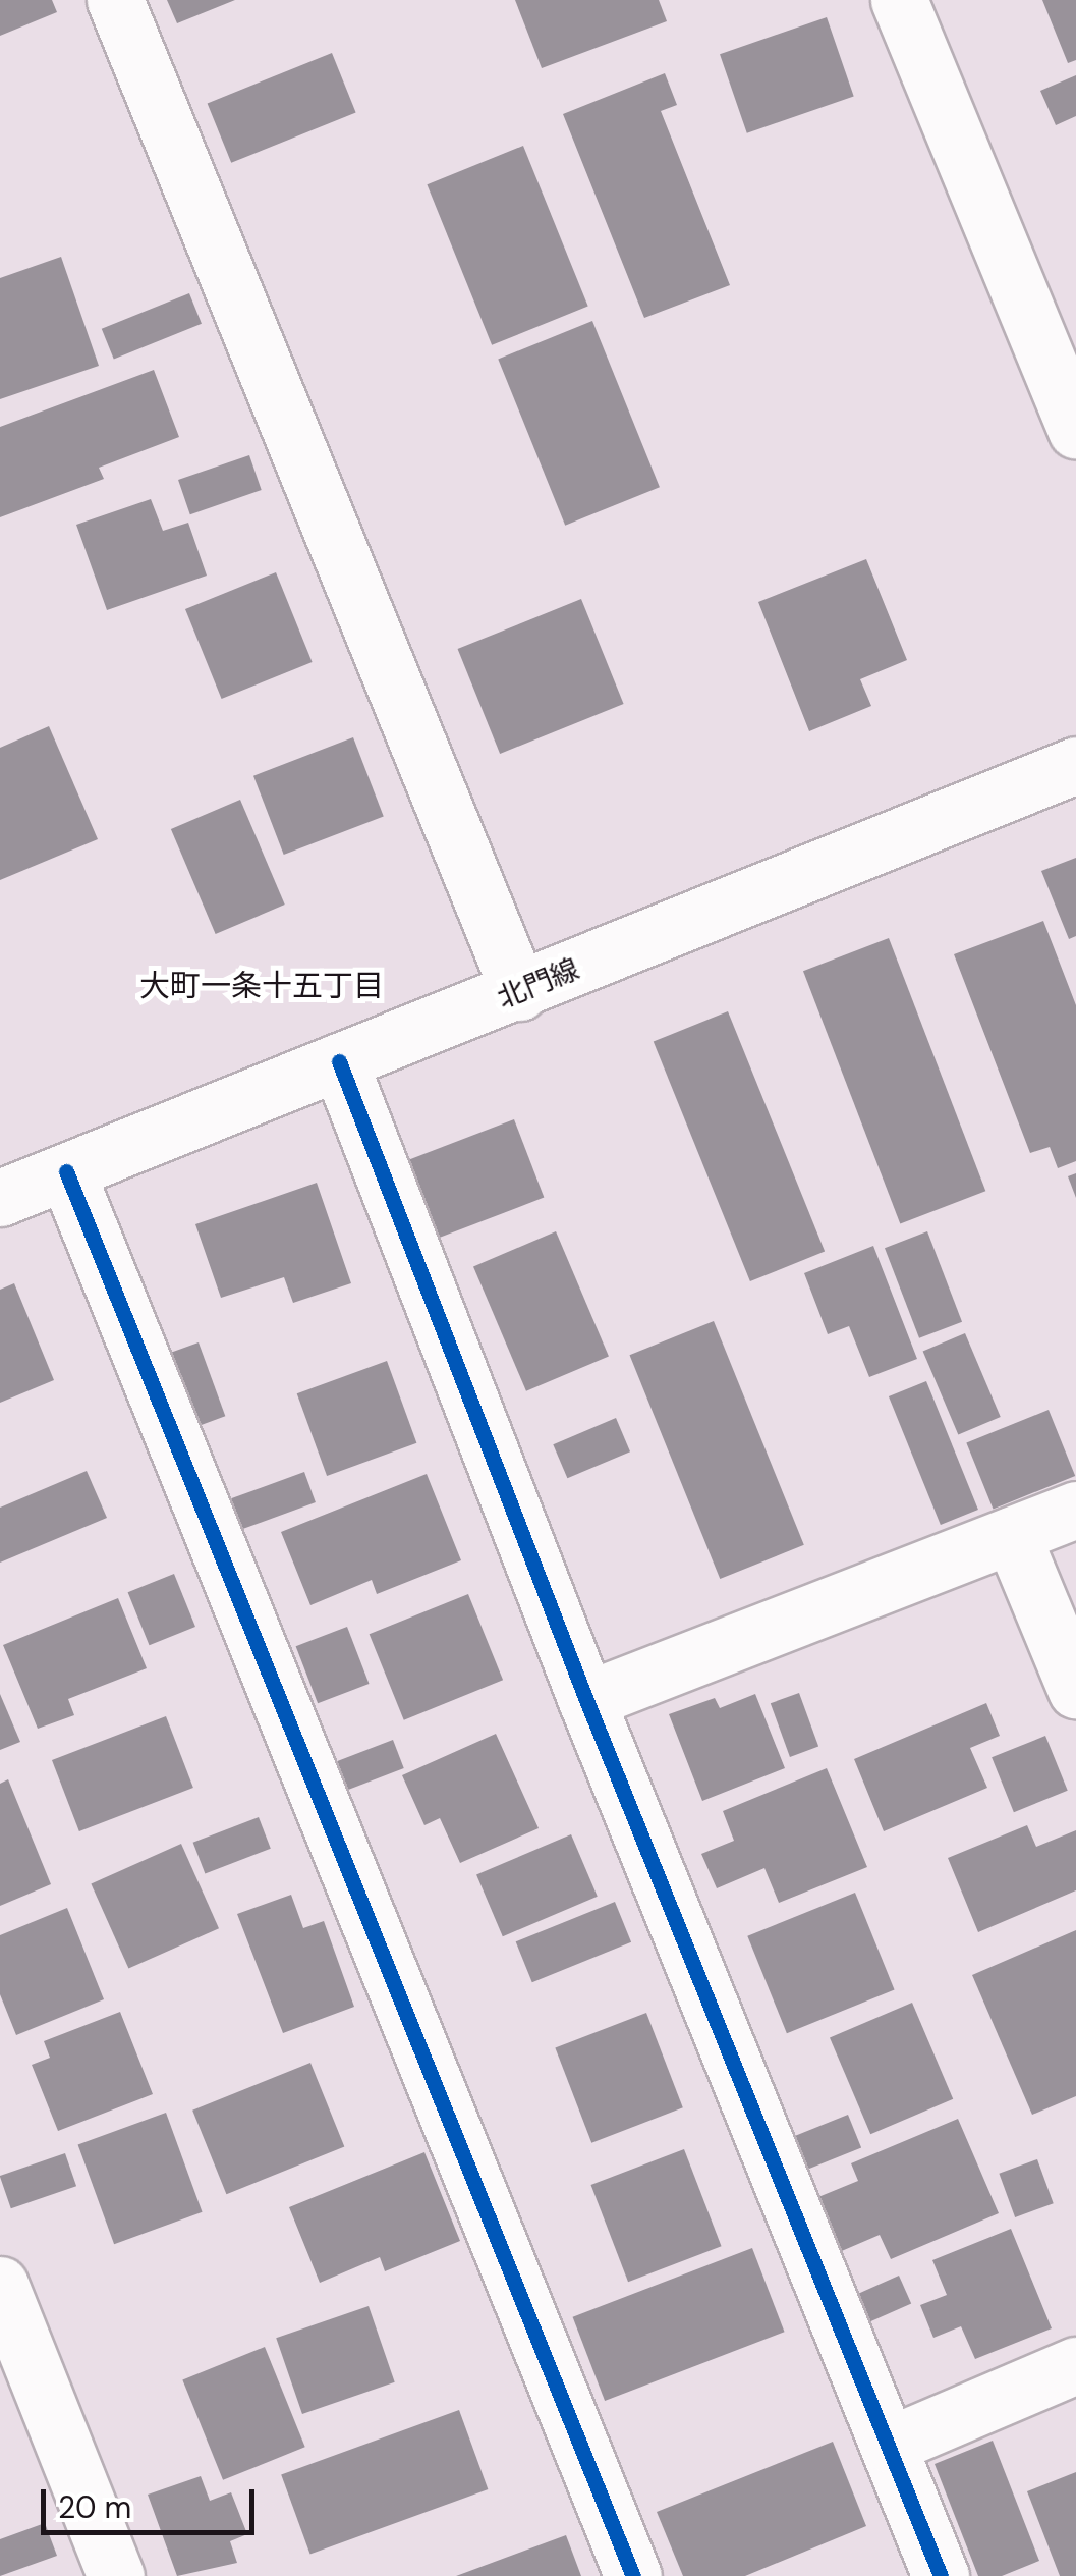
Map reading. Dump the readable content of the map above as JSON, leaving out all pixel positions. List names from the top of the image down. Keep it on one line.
{"streets":{"street":["北門線"]},"districts":["大町一条十五丁目"],"scale_bar":"20 m"}
